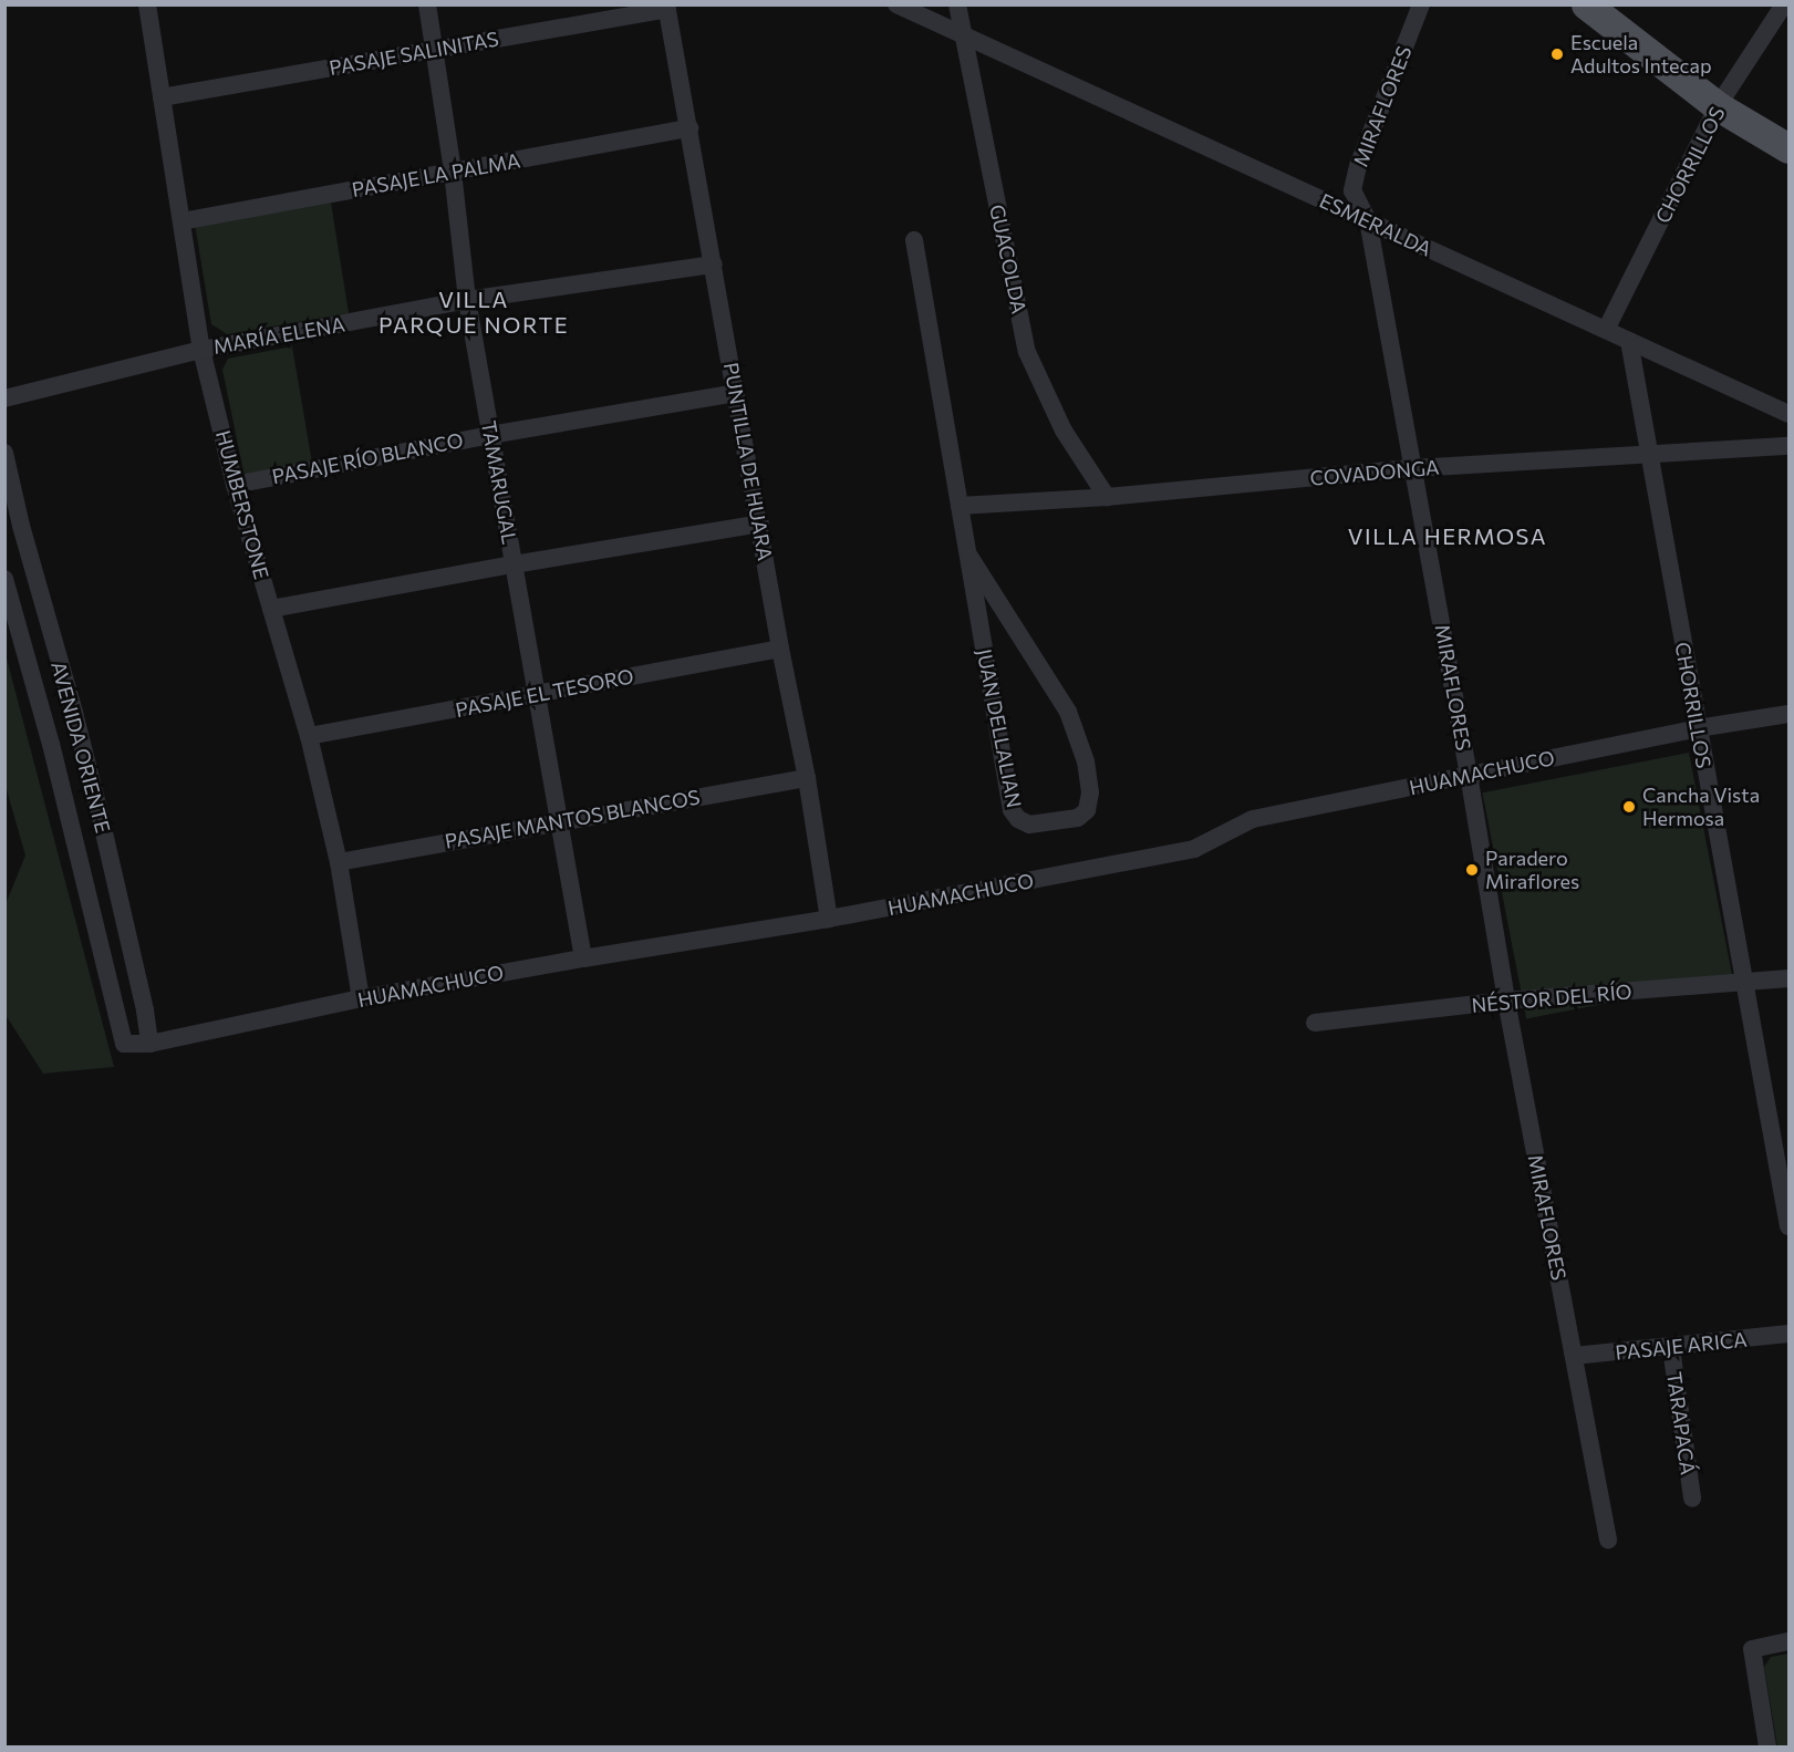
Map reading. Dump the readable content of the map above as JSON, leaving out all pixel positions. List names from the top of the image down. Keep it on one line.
{"streets":{"street":["PASAJE SALINITAS","MIRAFLORES","CHORRILLOS","PASAJE LA PALMA","ESMERALDA","GUACOLDA","MARÍA ELENA","PASAJE RÍO BLANCO","PUNTILLA DE HUARA","COVADONGA","TAMARUGAL","HUMBERSTONE","PASAJE EL TESORO","JUAN DELLALIAN","AVENIDA ORIENTE","HUAMACHUCO","PASAJE MANTOS BLANCOS","NÉSTOR DEL RÍO","PASAJE ARICA","TARAPACÁ"]},"crossings":[["PASAJE SALINITAS","PUNTILLA DE HUARA"],["PASAJE SALINITAS","TAMARUGAL"],["PASAJE SALINITAS","HUMBERSTONE"],["MIRAFLORES","ESMERALDA"],["MIRAFLORES","COVADONGA"],["MIRAFLORES","HUAMACHUCO"],["MIRAFLORES","NÉSTOR DEL RÍO"],["MIRAFLORES","PASAJE ARICA"],["CHORRILLOS","ESMERALDA"],["CHORRILLOS","COVADONGA"],["CHORRILLOS","HUAMACHUCO"],["CHORRILLOS","NÉSTOR DEL RÍO"],["PASAJE LA PALMA","PUNTILLA DE HUARA"],["PASAJE LA PALMA","TAMARUGAL"],["PASAJE LA PALMA","HUMBERSTONE"],["ESMERALDA","GUACOLDA"],["GUACOLDA","COVADONGA"],["MARÍA ELENA","PUNTILLA DE HUARA"],["MARÍA ELENA","TAMARUGAL"],["MARÍA ELENA","HUMBERSTONE"],["PASAJE RÍO BLANCO","PUNTILLA DE HUARA"],["PASAJE RÍO BLANCO","TAMARUGAL"],["PASAJE RÍO BLANCO","HUMBERSTONE"],["PUNTILLA DE HUARA","PASAJE EL TESORO"],["PUNTILLA DE HUARA","HUAMACHUCO"],["PUNTILLA DE HUARA","PASAJE MANTOS BLANCOS"],["COVADONGA","JUAN DELLALIAN"],["TAMARUGAL","PASAJE EL TESORO"],["TAMARUGAL","HUAMACHUCO"],["TAMARUGAL","PASAJE MANTOS BLANCOS"],["HUMBERSTONE","PASAJE EL TESORO"],["HUMBERSTONE","HUAMACHUCO"],["HUMBERSTONE","PASAJE MANTOS BLANCOS"],["AVENIDA ORIENTE","HUAMACHUCO"],["PASAJE ARICA","TARAPACÁ"]],"districts":["VILLA PARQUE NORTE","VILLA HERMOSA"],"places":["Escuela Adultos Intecap","Cancha Vista Hermosa","Paradero Miraflores"]}
